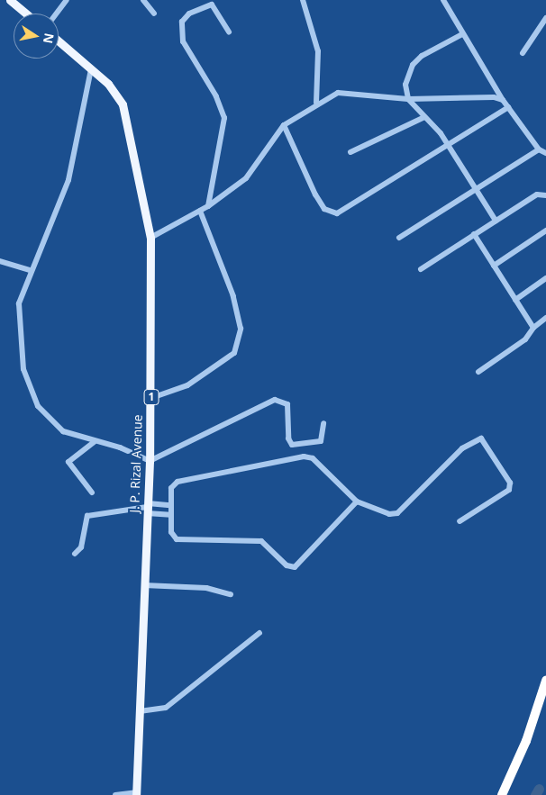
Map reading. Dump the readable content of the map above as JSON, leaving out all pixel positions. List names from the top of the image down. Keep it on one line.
{"streets":{"main road":["1","J. P. Rizal Avenue"]},"north":"right"}
